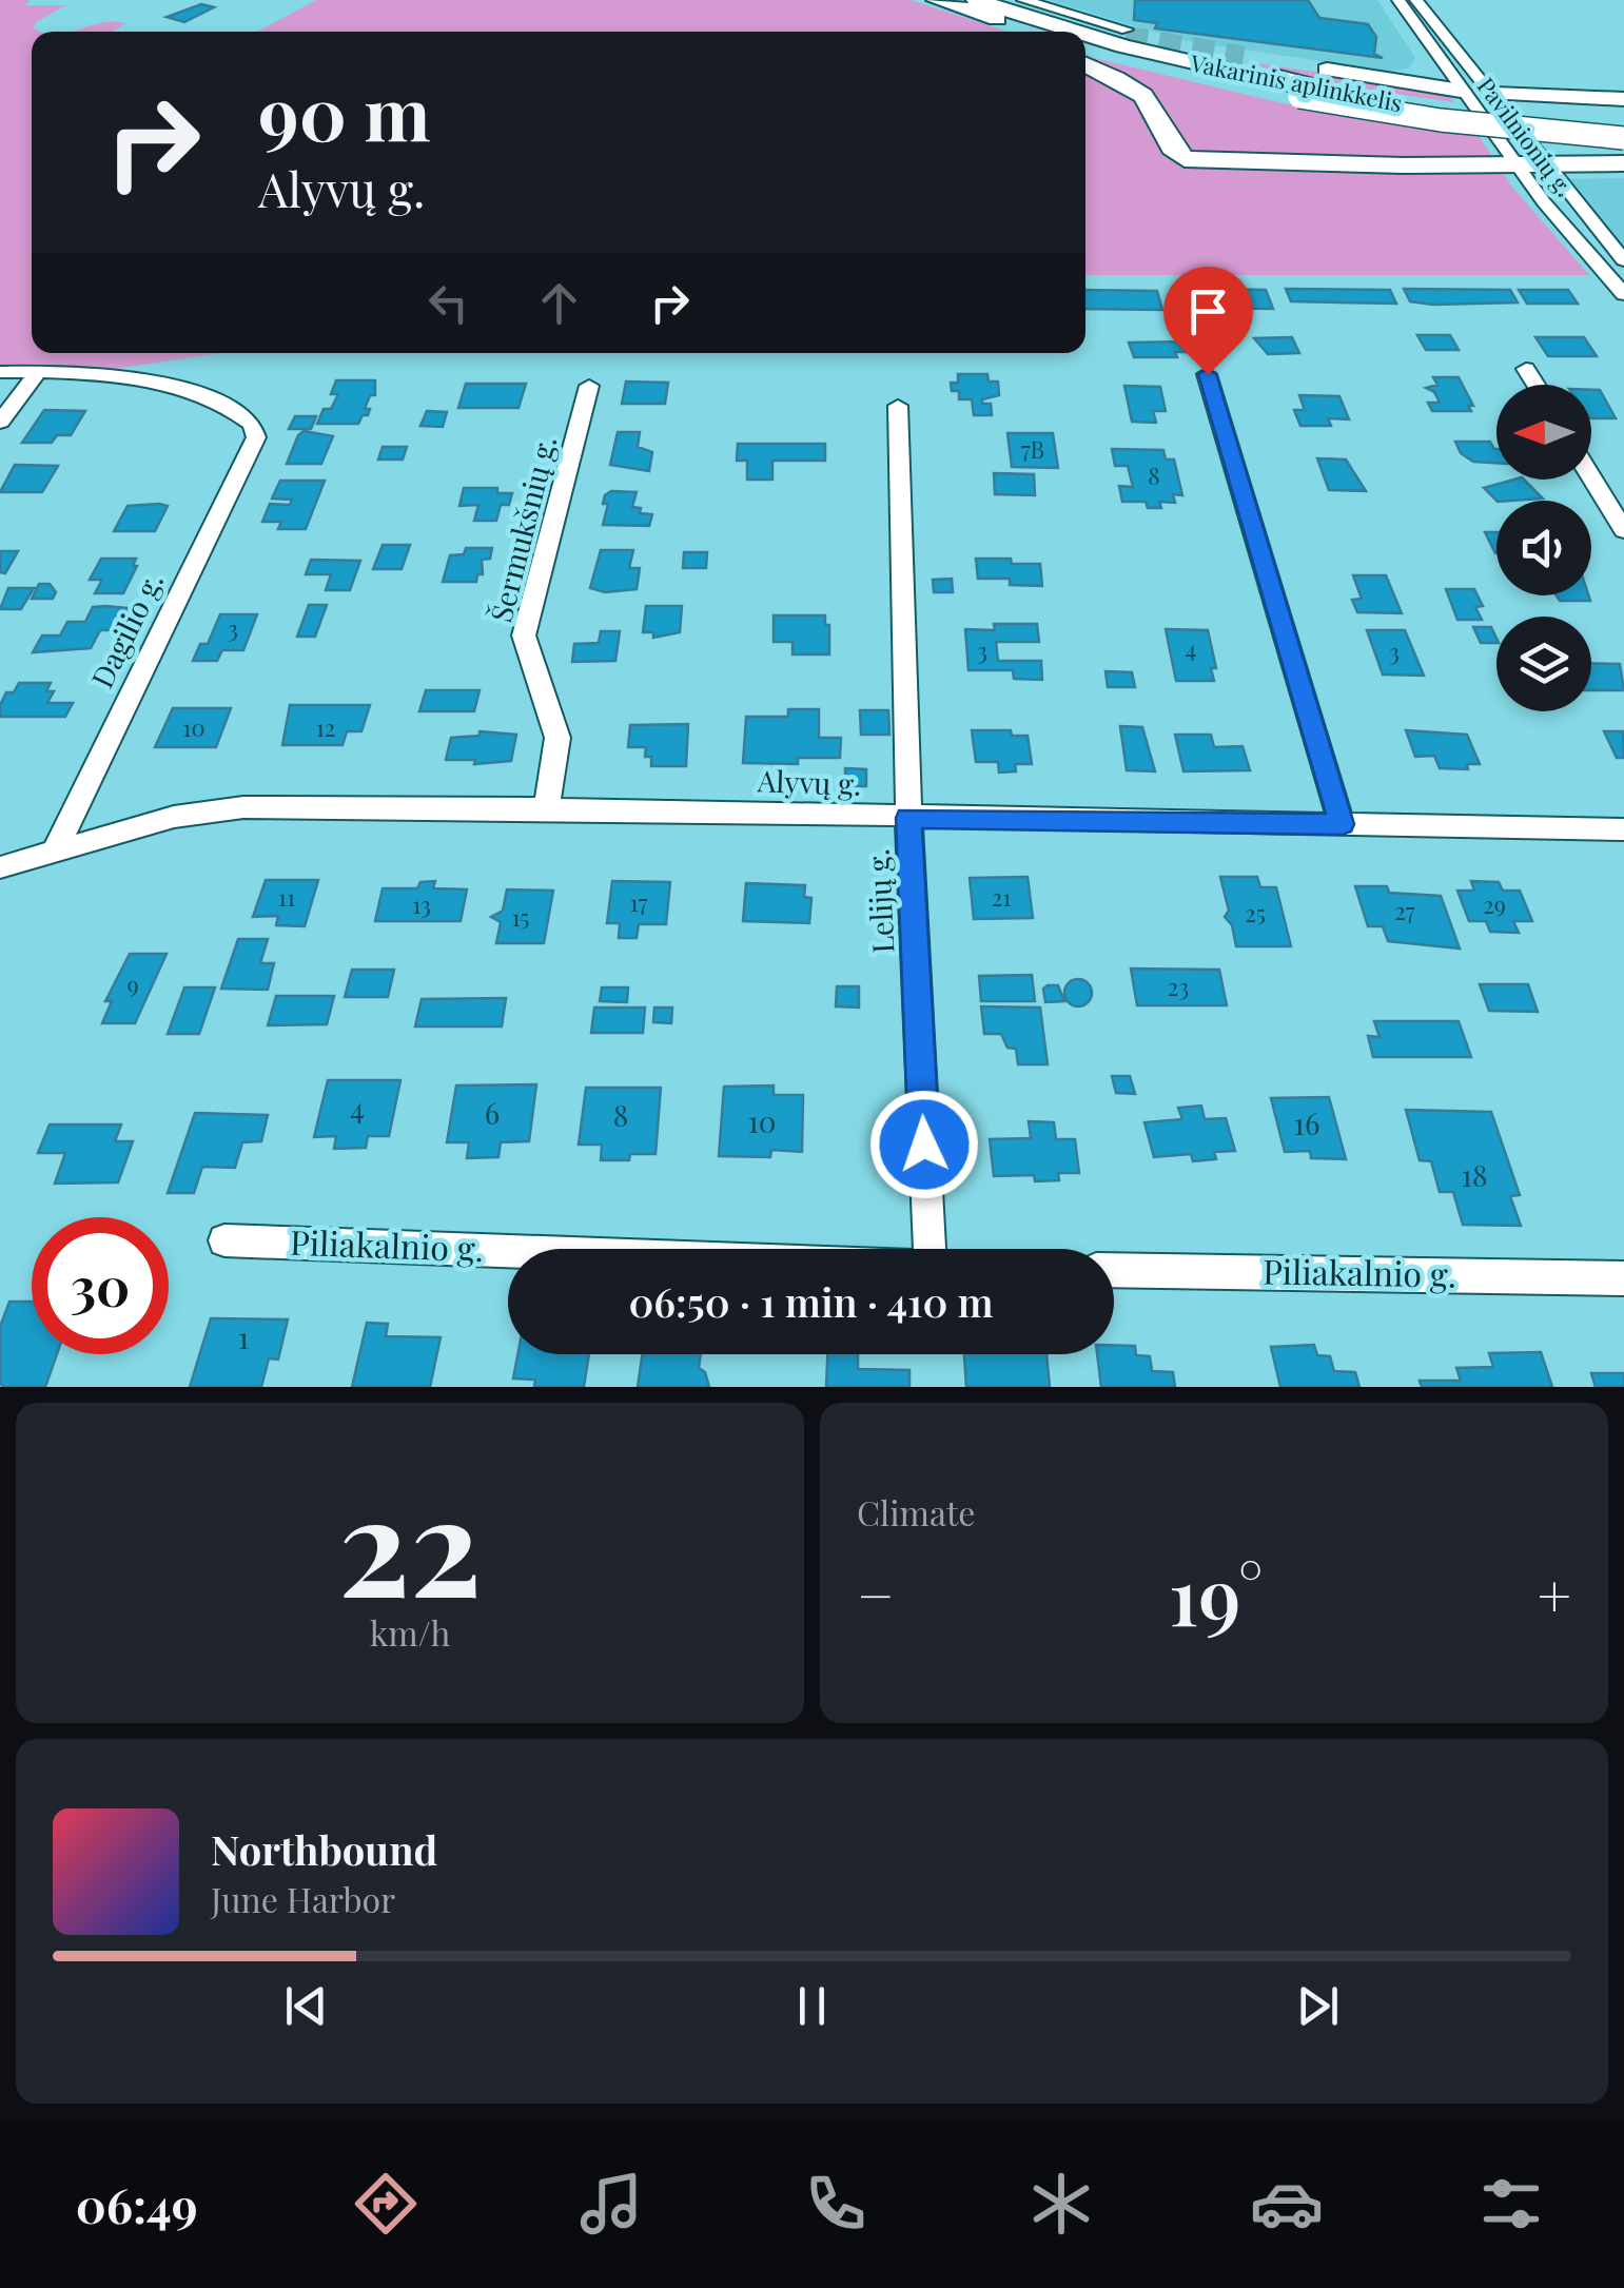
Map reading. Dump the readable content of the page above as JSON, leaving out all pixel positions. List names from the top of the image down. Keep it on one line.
{"streets":{"highway":["Vakarinis aplinkkelis"],"street":["Pavilnionių g.","Šermukšnių g.","Dagilio g.","Alyvų g.","Lelijų g.","Piliakalnio g."]},"crossings":[["Šermukšnių g.","Alyvų g."],["Dagilio g.","Alyvų g."],["Alyvų g.","Lelijų g."]],"house_numbers":["7B","8","3","4","3","3","10","12","11","21","17","13","29","27","25","15","9","23","4","6","8","10","16","18","1"],"north":"left","page":{"turn":["90 m","Alyvų g."],"limit":"30","trip":"06:50 · 1 min · 410 m","tile":[["22","km/h"],"Climate"],"heat":["−","19°","+"],"song":["Northbound","June Harbor"],"tabs":"06:49"}}
